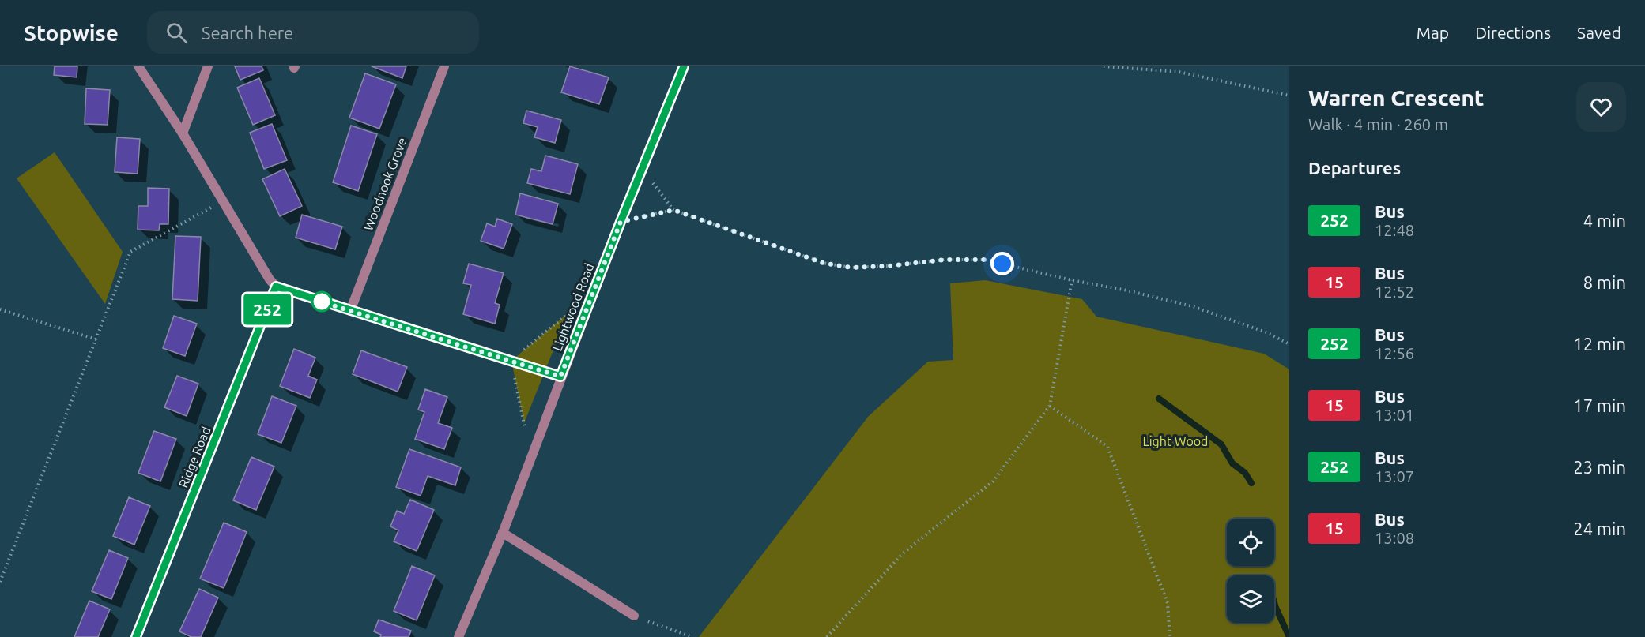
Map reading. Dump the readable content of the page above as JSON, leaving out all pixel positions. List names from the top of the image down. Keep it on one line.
{"streets":{"street":["Woodnook Grove","Lightwood Road","Ridge Road"]},"parks":["Light Wood"],"lines":["bus line 252"],"page":{"header":"Stopwise","search":"Search here","nav":["Map","Directions","Saved"],"on_map":"252","heading":[["Warren Crescent","Walk · 4 min · 260 m"],"Departures"],"list":[{"mark":"252","name":"Bus","note":"12:48","value":"4 min"},{"mark":"15","name":"Bus","note":"12:52","value":"8 min"},{"mark":"252","name":"Bus","note":"12:56","value":"12 min"},{"mark":"15","name":"Bus","note":"13:01","value":"17 min"},{"mark":"252","name":"Bus","note":"13:07","value":"23 min"},{"mark":"15","name":"Bus","note":"13:08","value":"24 min"}]}}
